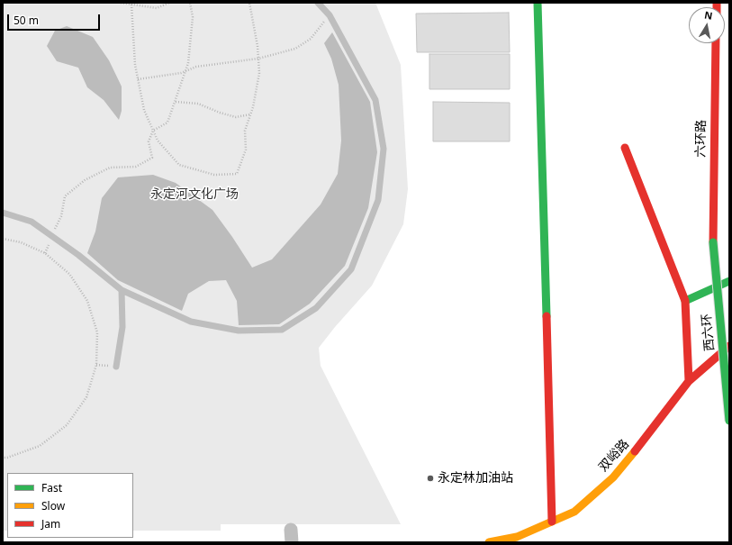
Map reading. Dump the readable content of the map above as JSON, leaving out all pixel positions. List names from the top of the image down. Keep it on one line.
{"streets":{"main road":["六环路","西六环","双峪路"]},"crossings":[["六环路","西六环"]],"parks":["永定河文化广场"],"places":["永定林加油站"],"legend":["Fast","Slow","Jam"],"scale_bar":"50 m","north":"top"}
